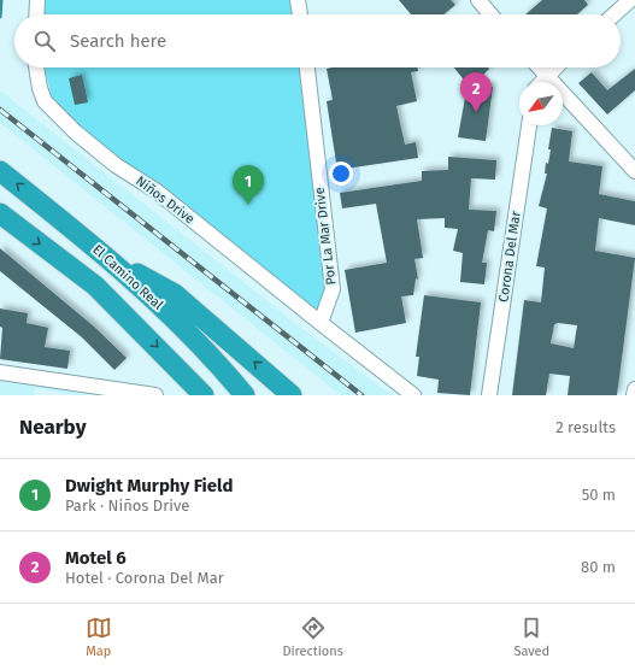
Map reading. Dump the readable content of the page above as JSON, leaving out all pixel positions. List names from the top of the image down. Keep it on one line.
{"streets":{"highway":["El Camino Real"],"street":["Niños Drive","Por La Mar Drive","Corona Del Mar"]},"crossings":[["Niños Drive","Por La Mar Drive"]],"north":"bottom left","page":{"search":"Search here","pins":["2","1"],"heading":["Nearby","2 results"],"list":[{"mark":"1","name":"Dwight Murphy Field","note":"Park · Niños Drive","value":"50 m"},{"mark":"2","name":"Motel 6","note":"Hotel · Corona Del Mar","value":"80 m"}],"nav":["Map","Directions","Saved"]}}
